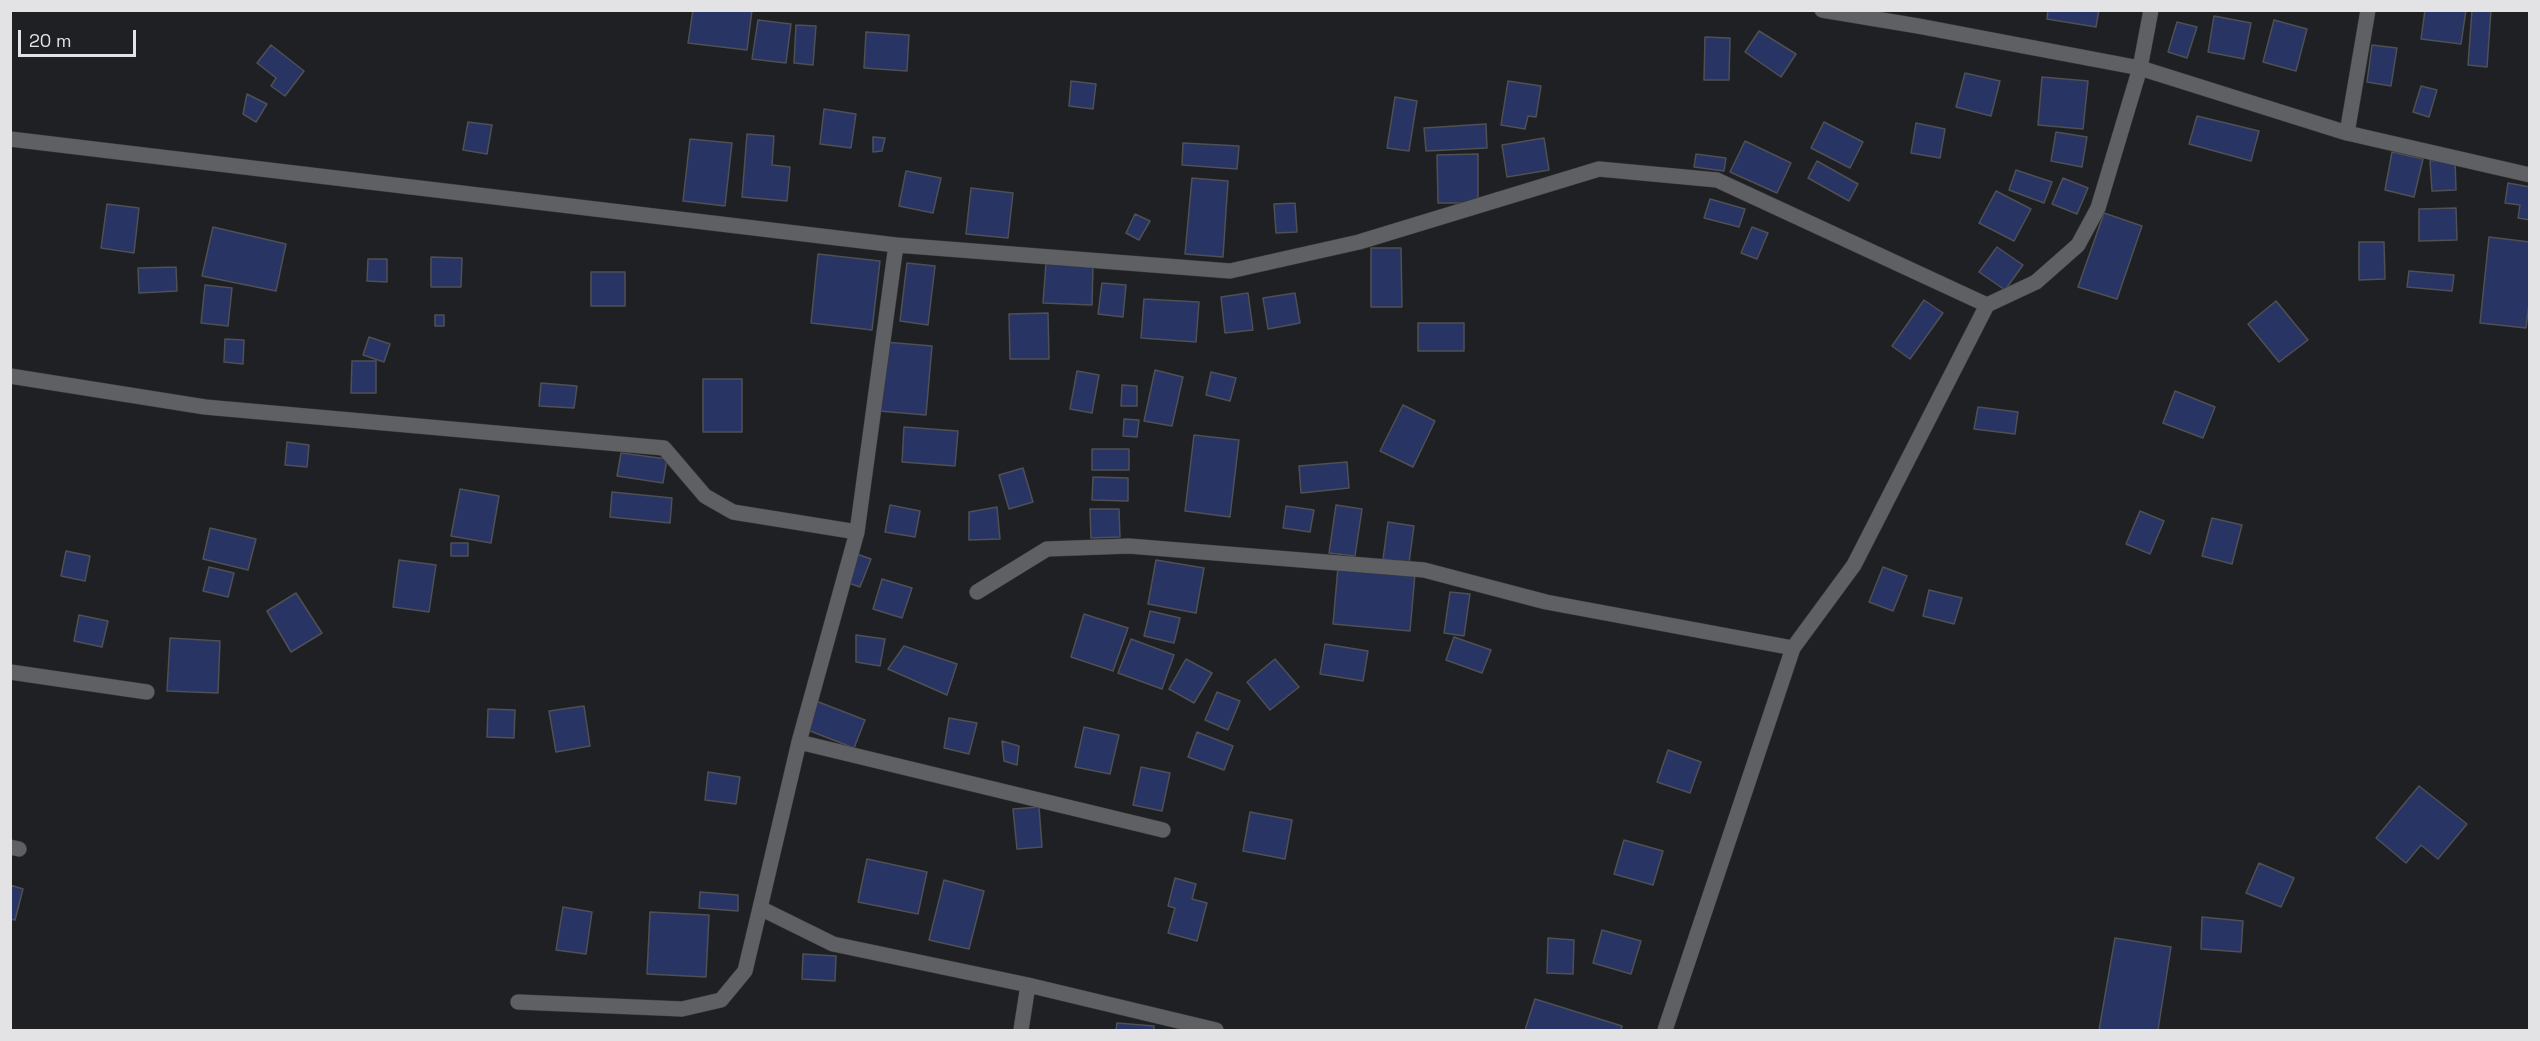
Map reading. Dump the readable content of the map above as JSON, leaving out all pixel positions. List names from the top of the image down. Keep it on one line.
{"scale_bar":"20 m"}
